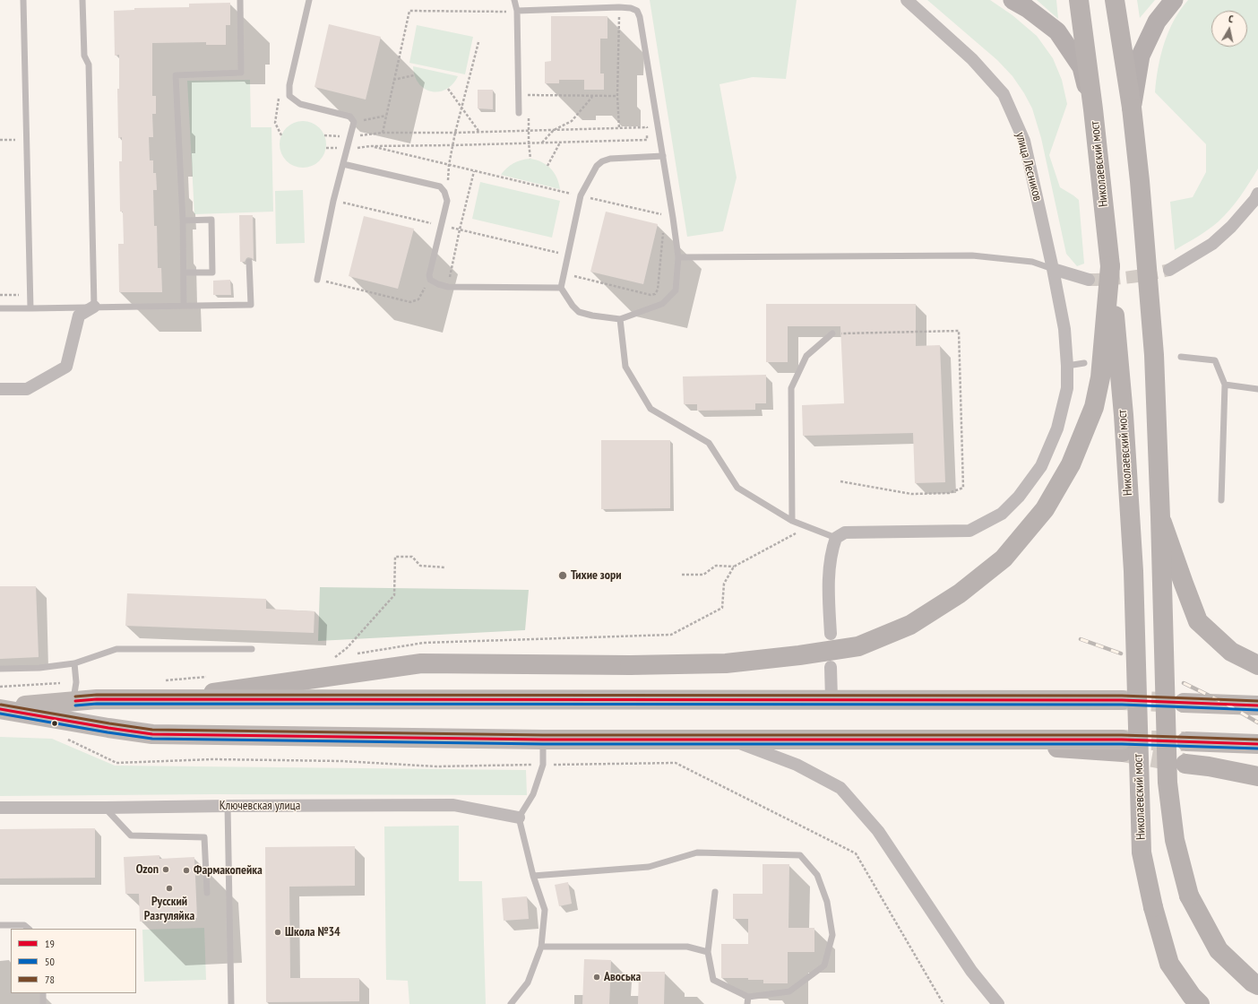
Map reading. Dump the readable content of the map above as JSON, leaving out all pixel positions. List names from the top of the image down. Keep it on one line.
{"streets":{"main road":["Николаевский мост"],"street":["улица Лесников","Ключевская улица"]},"places":["Тихие зори","Ozon","Фармакопейка","Русский Разгуляйка","Школа №34","Авоська"],"lines":["transit line 78","transit line 19","transit line 50"],"legend":["19","50","78"],"north":"top"}
